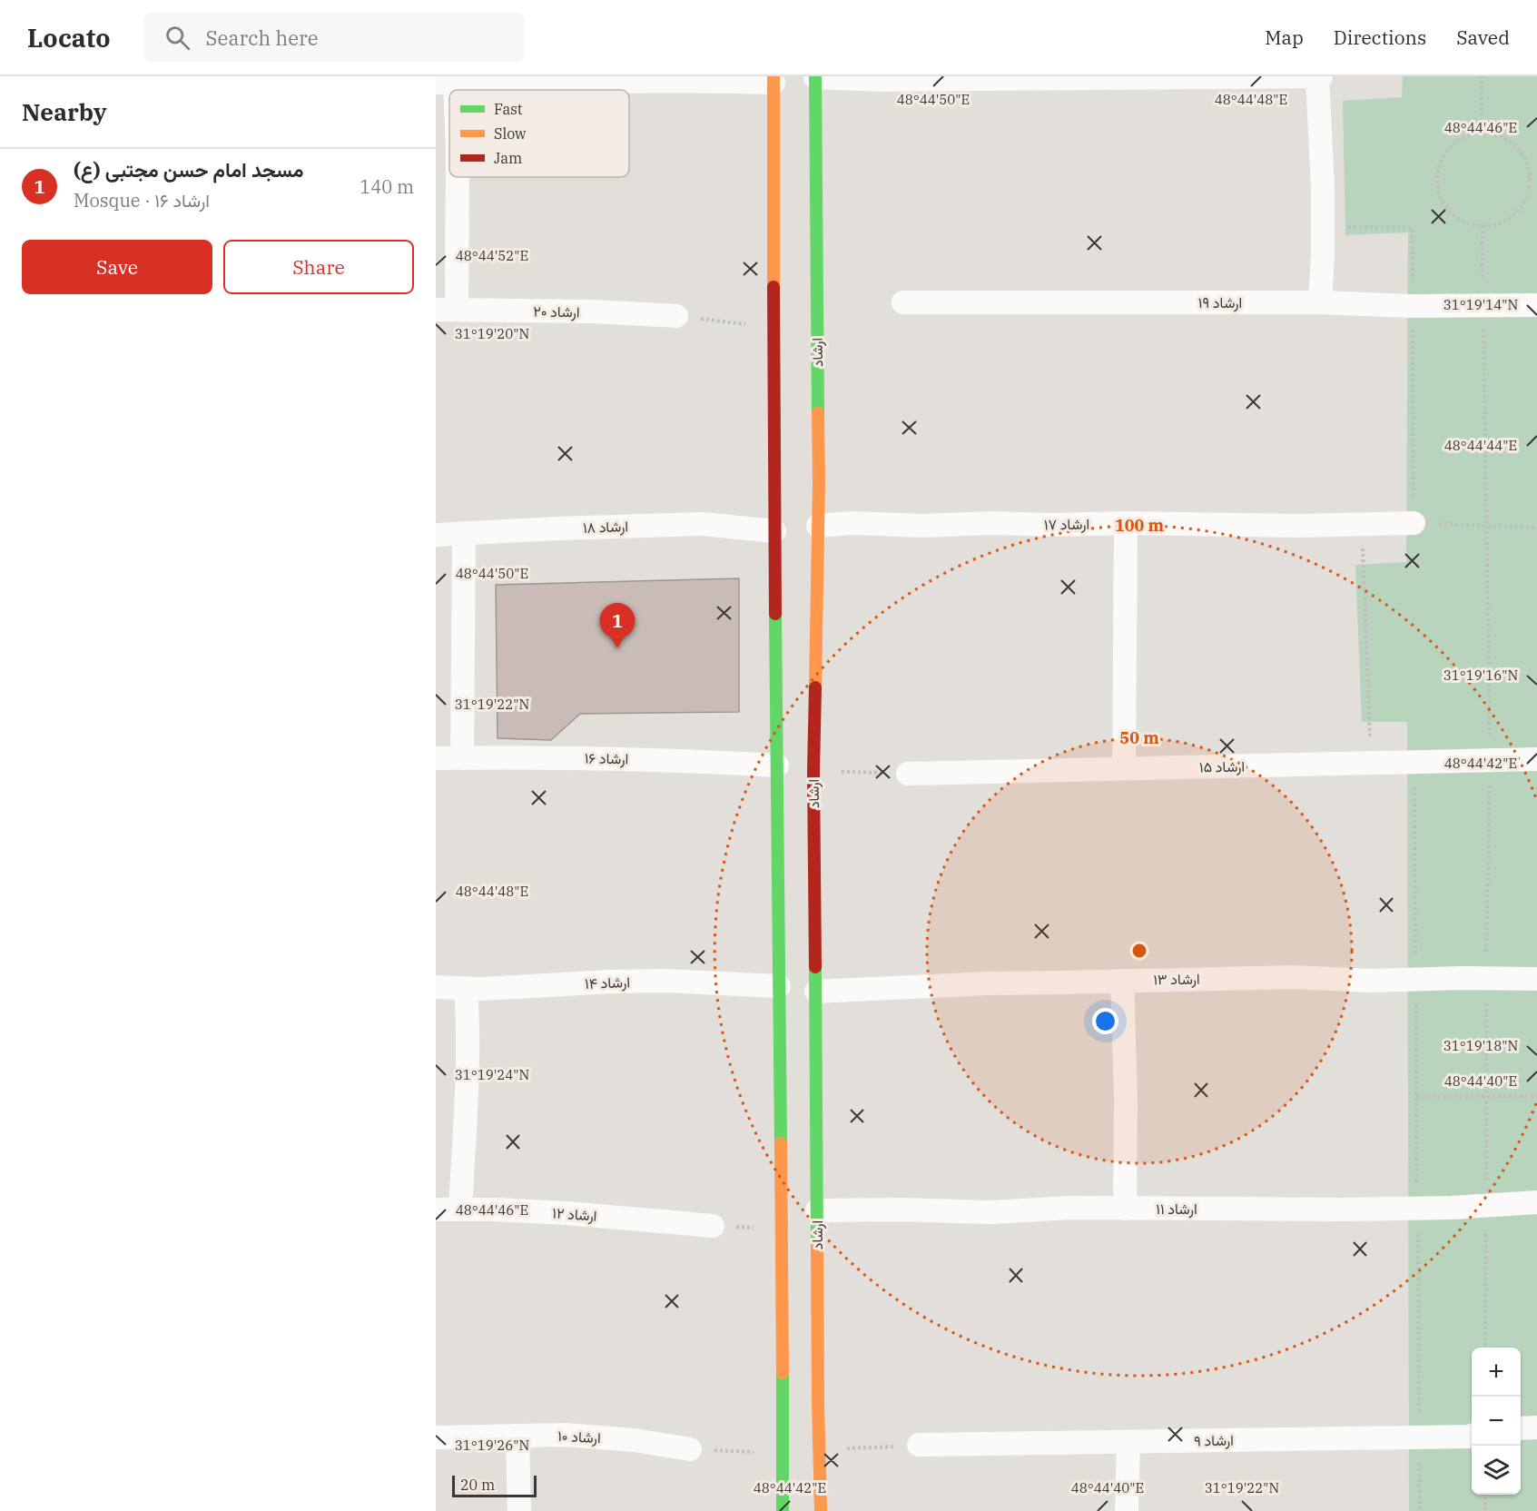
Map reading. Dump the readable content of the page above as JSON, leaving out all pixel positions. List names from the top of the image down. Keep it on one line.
{"streets":{"street":["ارشاد ۱۹","ارشاد ۲۰","ارشاد","ارشاد ۱۷","ارشاد ۱۸","ارشاد ۱۶","ارشاد ۱۵","ارشاد ۱۳","ارشاد ۱۴","ارشاد ۱۱","ارشاد ۱۲","ارشاد ۱۰","ارشاد ۹"]},"crossings":[["ارشاد","ارشاد ۱۷"],["ارشاد","ارشاد ۱۳"],["ارشاد","ارشاد ۱۱"]],"legend":["Fast","Slow","Jam"],"scale_bar":"20 m","page":{"header":"Locato","search":"Search here","nav":["Map","Directions","Saved"],"heading":"Nearby","list":[{"mark":"1","name":"مسجد امام حسن مجتبی (ع)","note":"Mosque · ارشاد ۱۶","value":"140 m"}],"buttons":["Save","Share"],"pins":"1","map_buttons":["+","−"],"scale":"20 m"},"coordinates":["48°44'50\"E","48°44'48\"E","48°44'46\"E","48°44'52\"E","31°19'14\"N","31°19'20\"N","48°44'44\"E","31°19'16\"N","31°19'22\"N","48°44'42\"E","31°19'18\"N","31°19'24\"N","48°44'40\"E","31°19'26\"N"],"rings":["100 m","50 m"]}
